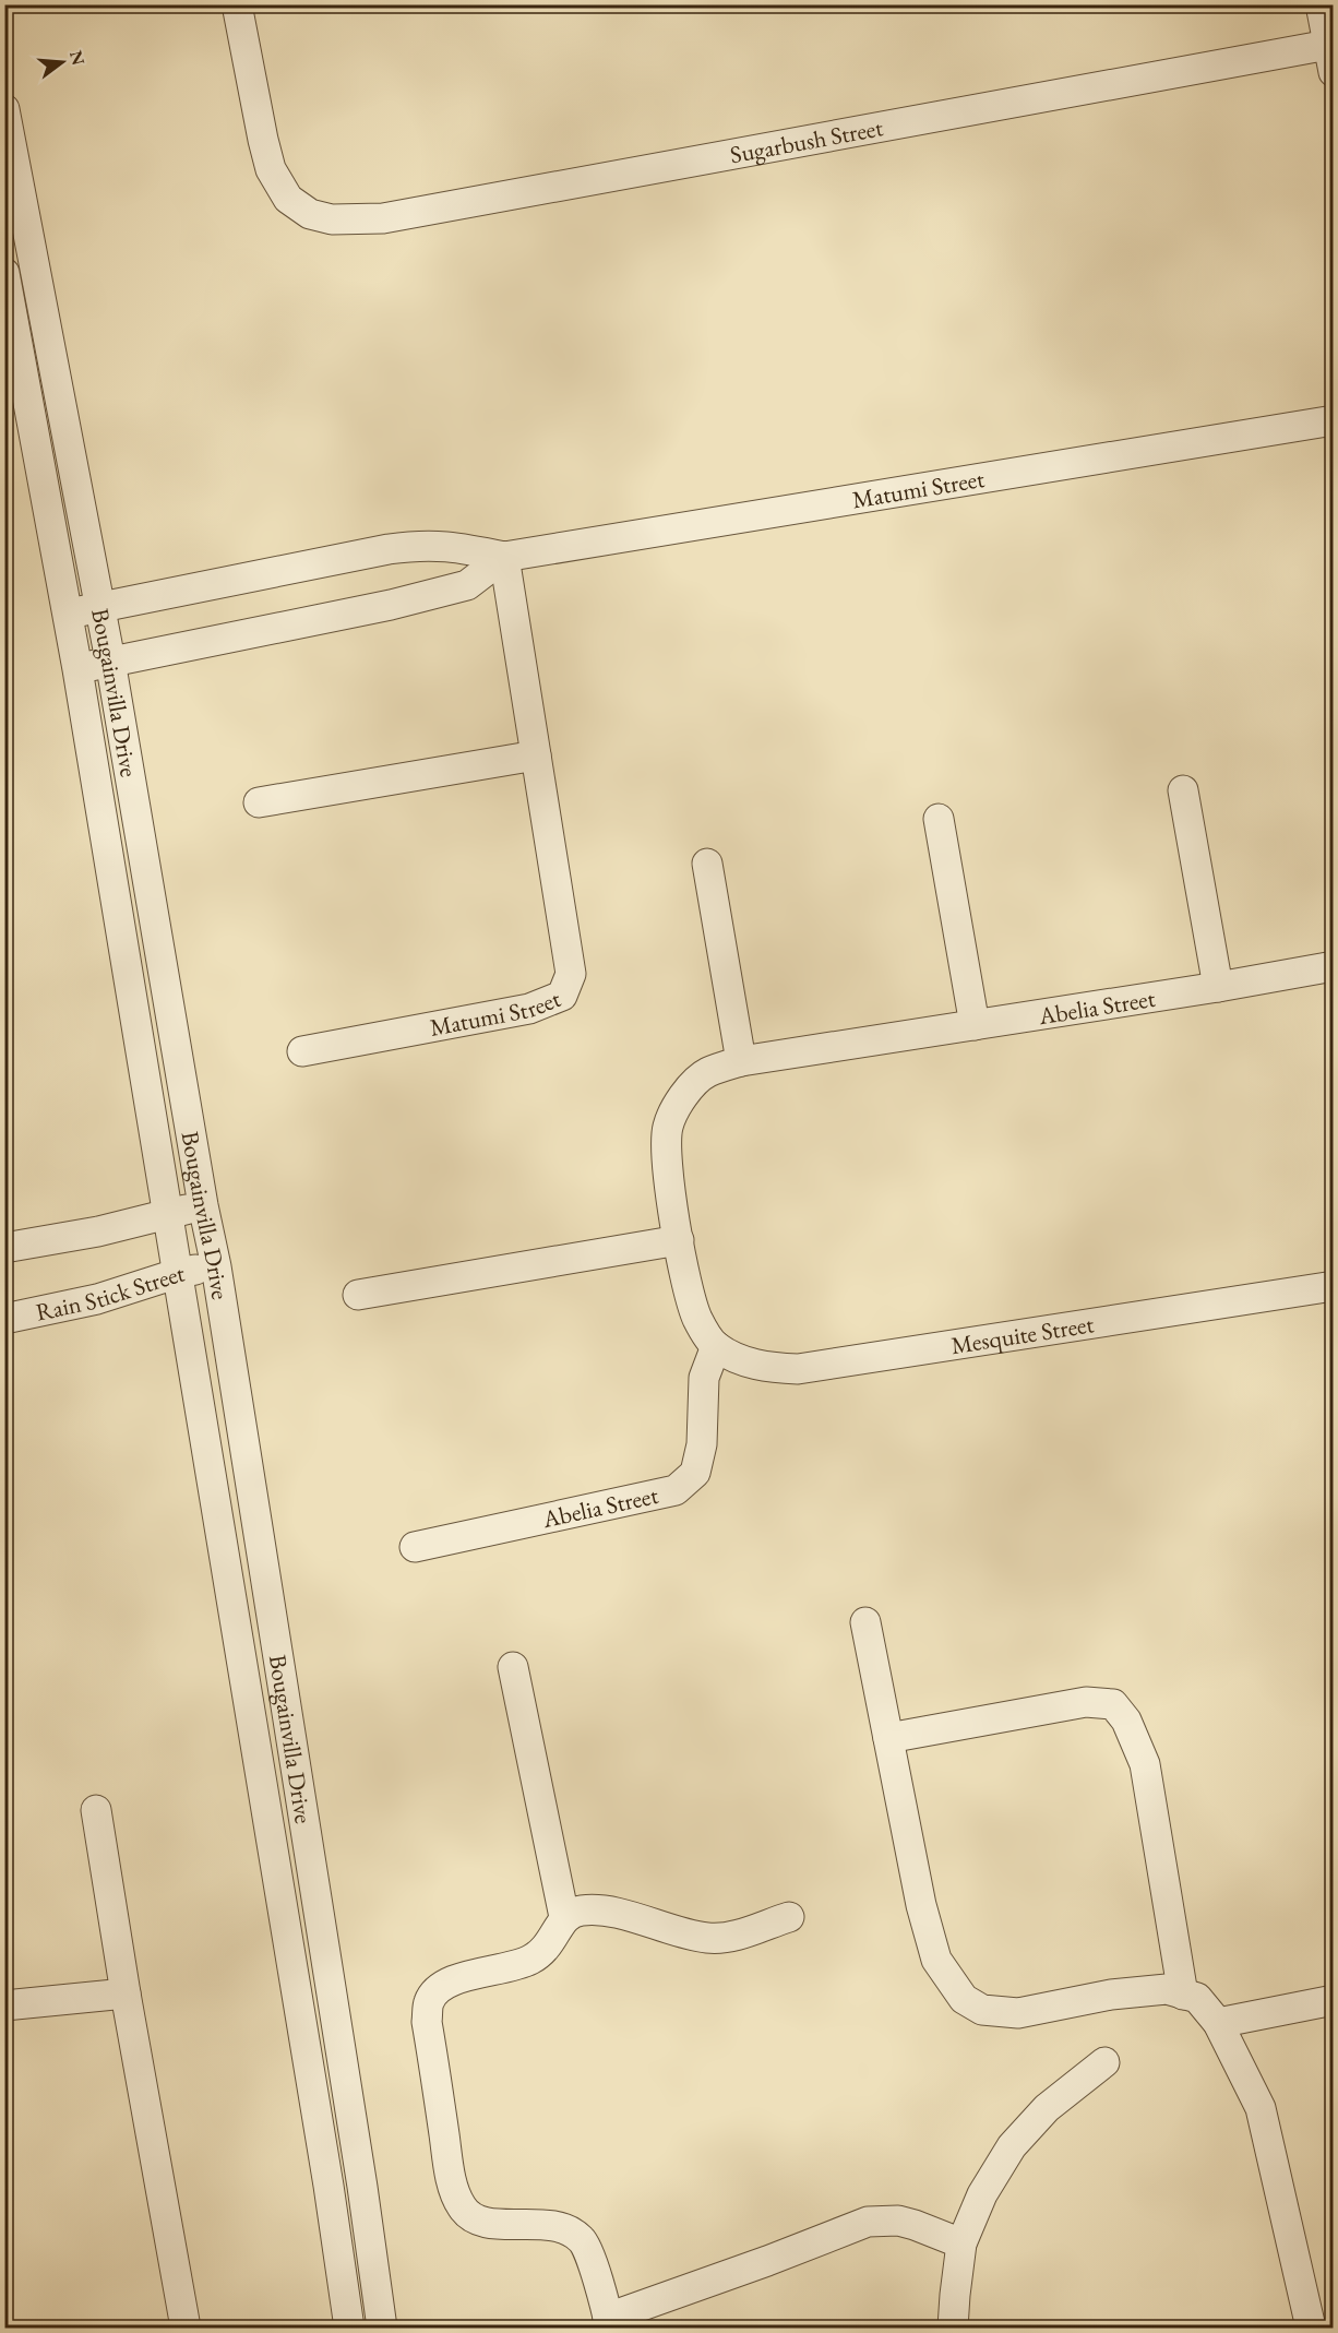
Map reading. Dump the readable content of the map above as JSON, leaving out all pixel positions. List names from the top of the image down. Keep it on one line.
{"streets":{"street":["Sugarbush Street","Matumi Street","Bougainvilla Drive","Abelia Street","Rain Stick Street","Mesquite Street"]},"crossings":[["Matumi Street","Bougainvilla Drive"],["Bougainvilla Drive","Rain Stick Street"],["Abelia Street","Mesquite Street"]],"north":"right"}
